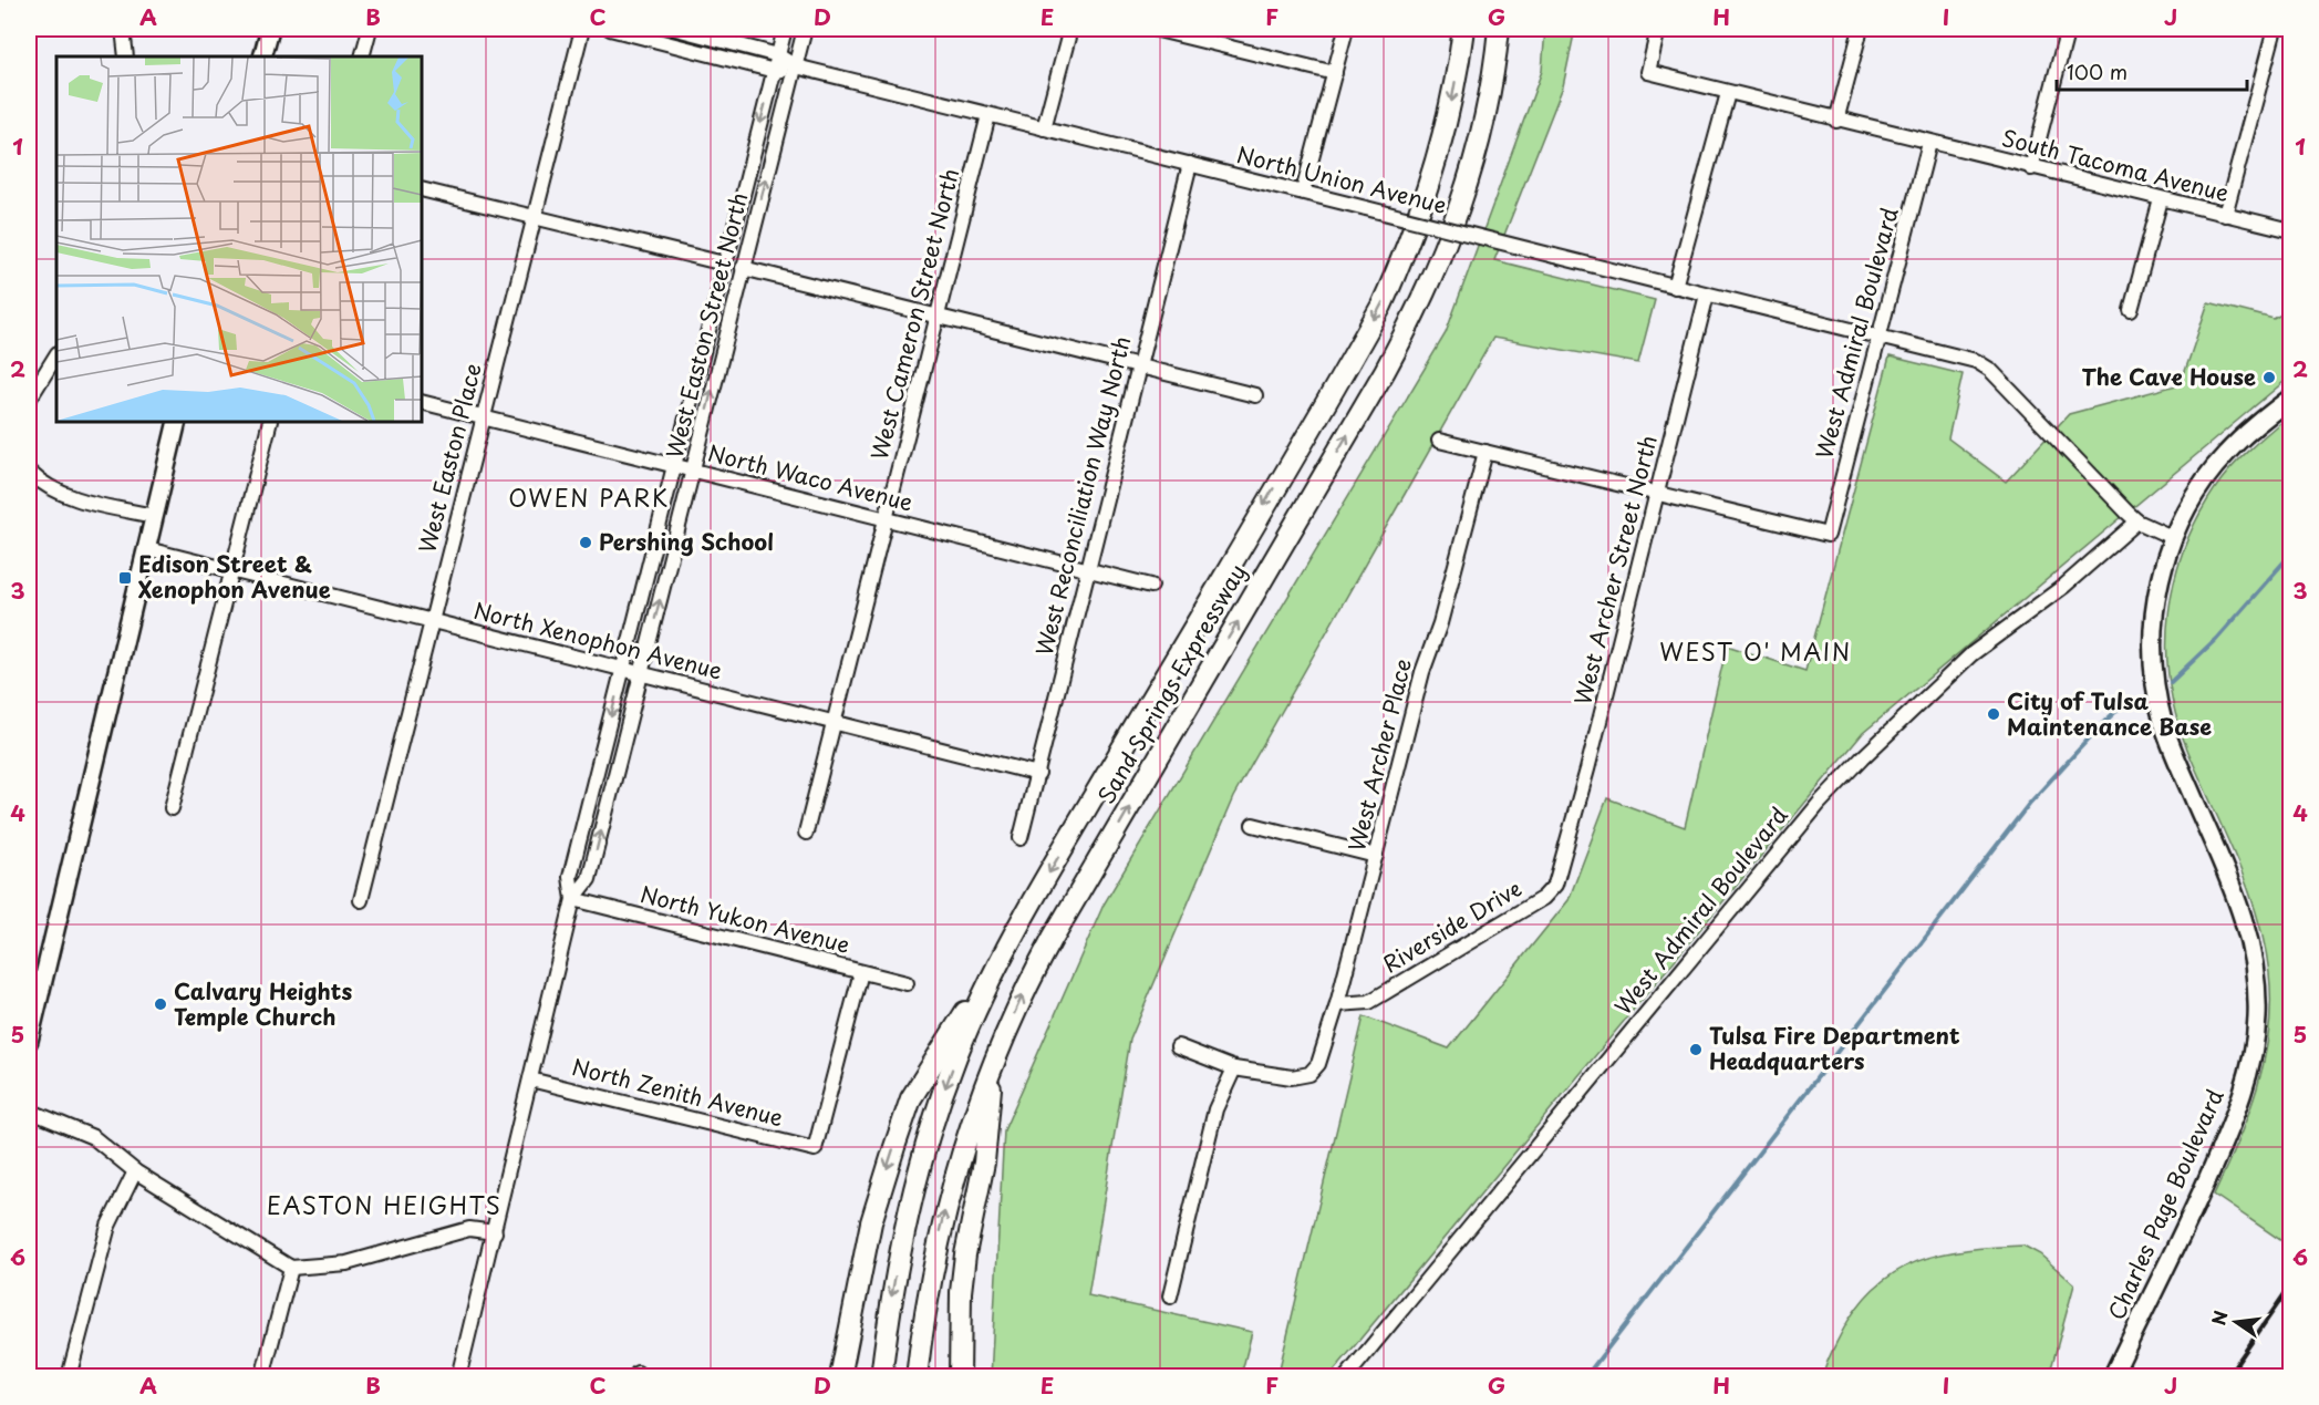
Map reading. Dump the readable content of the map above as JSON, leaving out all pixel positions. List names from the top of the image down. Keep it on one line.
{"streets":{"highway":["Sand Springs Expressway"],"main road":["Charles Page Boulevard"],"street":["South Tacoma Avenue","North Union Avenue","West Cameron Street North","West Easton Street North","West Admiral Boulevard","West Easton Place","North Waco Avenue","West Reconciliation Way North","West Archer Street North","North Xenophon Avenue","West Archer Place","North Yukon Avenue","Riverside Drive","North Zenith Avenue"]},"crossings":[["South Tacoma Avenue","West Admiral Boulevard"],["North Union Avenue","West Cameron Street North"],["North Union Avenue","West Easton Street North"],["North Union Avenue","West Admiral Boulevard"],["North Union Avenue","West Reconciliation Way North"],["North Union Avenue","West Archer Street North"],["West Cameron Street North","North Waco Avenue"],["West Cameron Street North","North Xenophon Avenue"],["West Easton Street North","North Waco Avenue"],["West Easton Street North","North Xenophon Avenue"],["West Easton Street North","North Yukon Avenue"],["West Easton Street North","North Zenith Avenue"],["West Admiral Boulevard","West Archer Street North"],["West Easton Place","North Waco Avenue"],["West Easton Place","North Xenophon Avenue"],["North Waco Avenue","West Reconciliation Way North"],["West Reconciliation Way North","North Xenophon Avenue"],["West Archer Street North","Riverside Drive"],["West Archer Place","Riverside Drive"],["North Yukon Avenue","North Zenith Avenue"]],"districts":["OWEN PARK","WEST O' MAIN","EASTON HEIGHTS"],"places":{"other":["The Cave House","Pershing School","City of Tulsa Maintenance Base","Calvary Heights Temple Church","Tulsa Fire Department Headquarters"],"transit":["Edison Street & Xenophon Avenue"]},"scale_bar":"100 m","north":"left","grid":{"columns":["A","B","C","D","E","F","G","H","I","J"],"rows":["1","2","3","4","5","6"]}}
